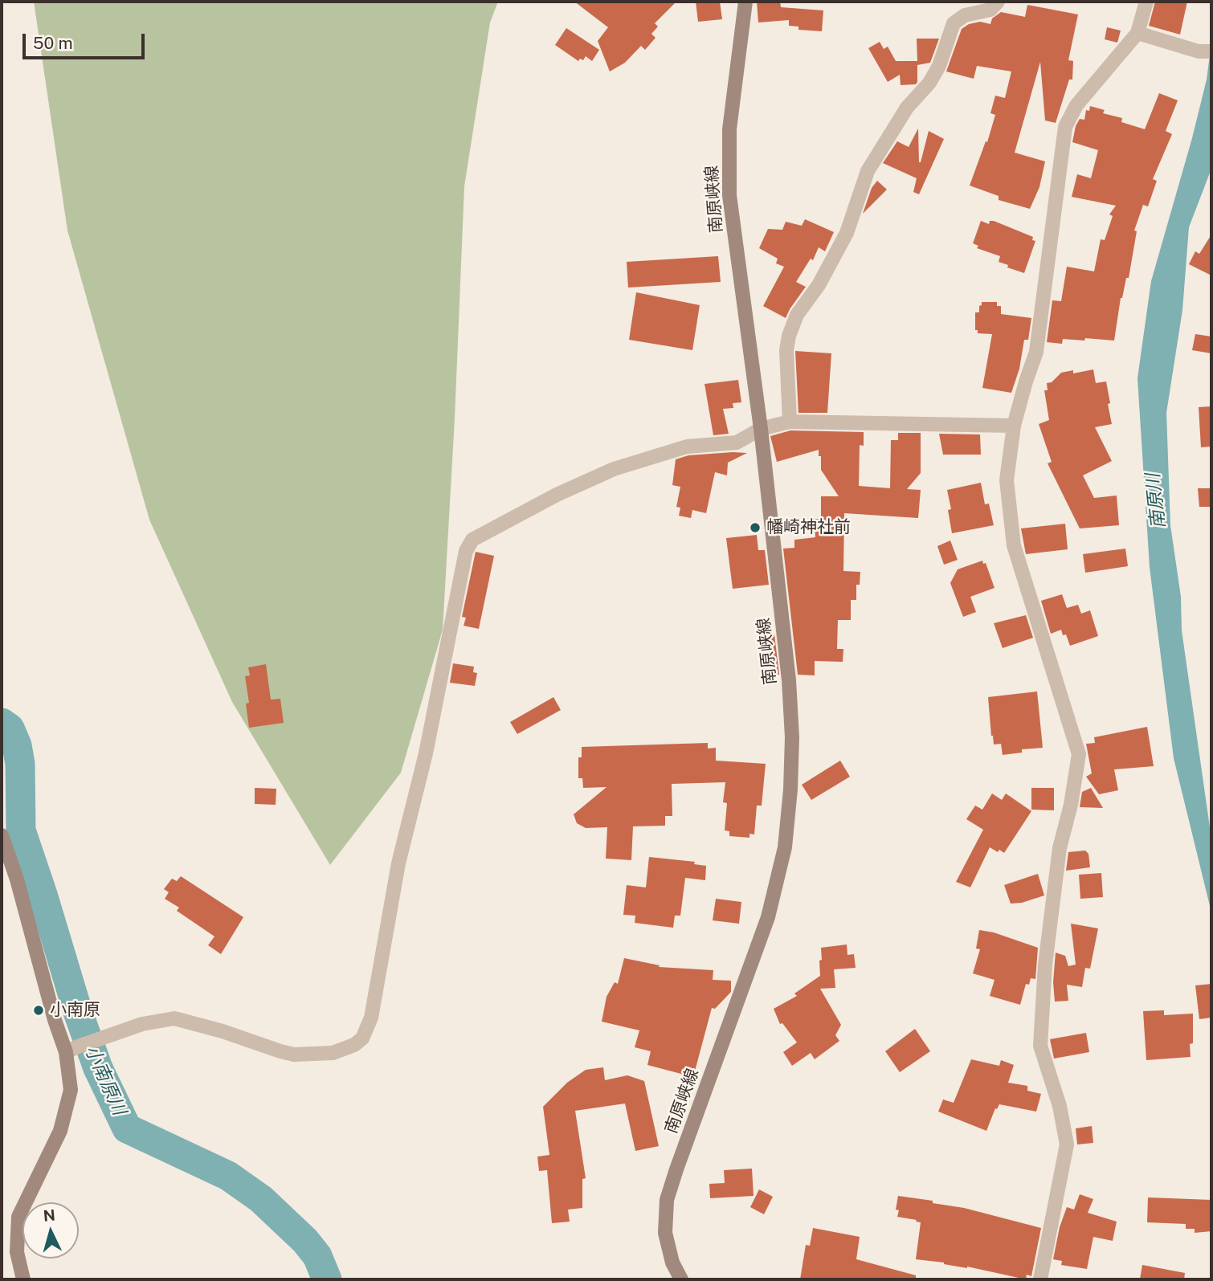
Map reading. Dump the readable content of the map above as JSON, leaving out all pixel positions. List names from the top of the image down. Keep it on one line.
{"streets":{"main road":["南原峡線"]},"water":["南原川","小南原川"],"places":["幡崎神社前","小南原"],"scale_bar":"50 m","north":"top"}
